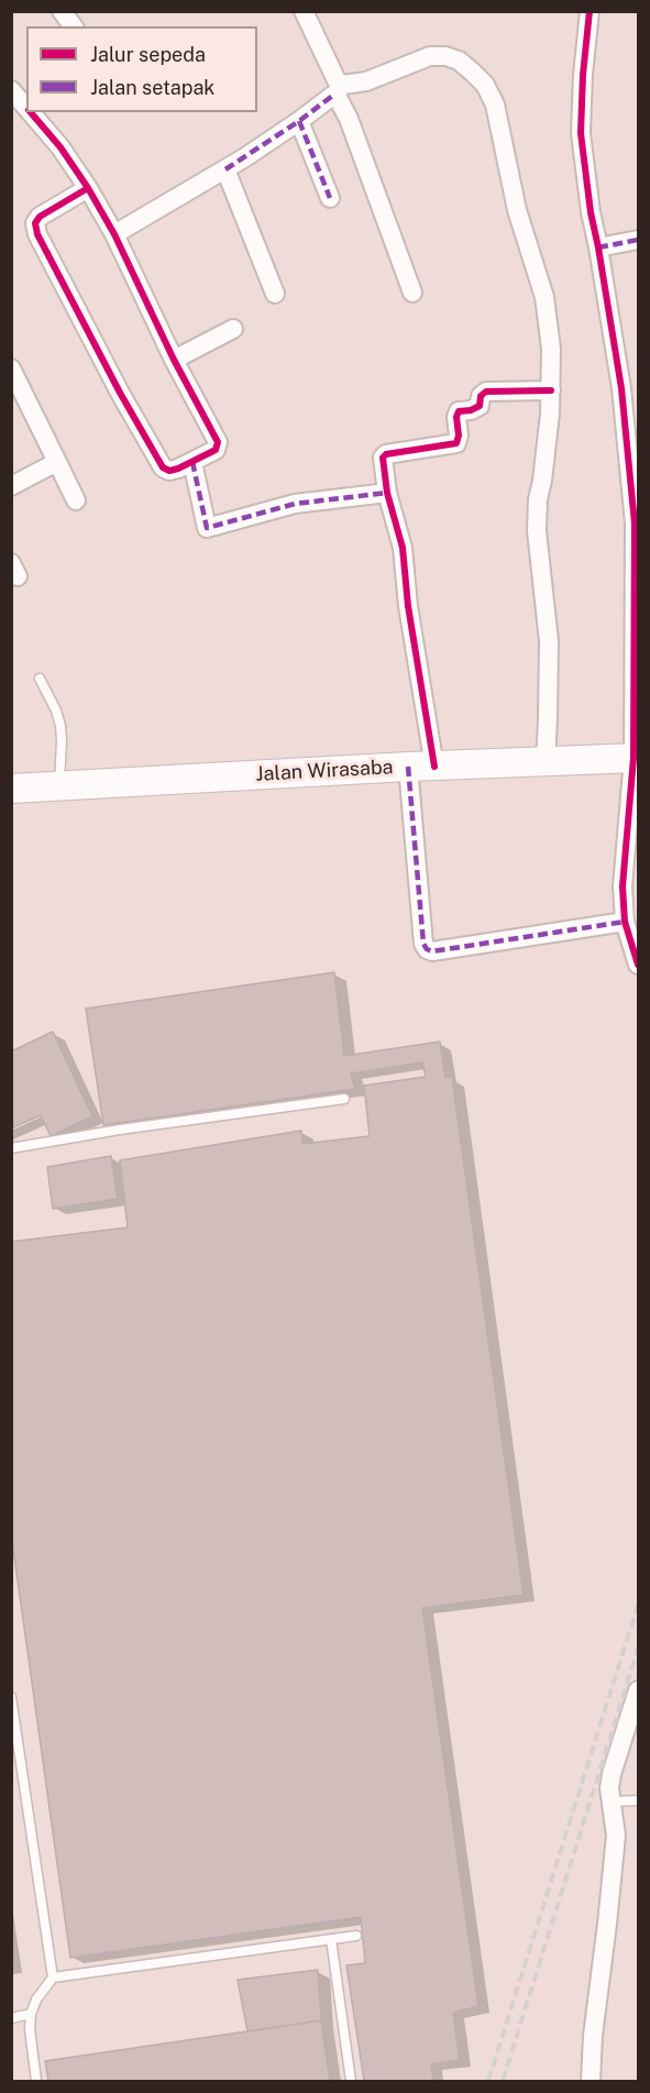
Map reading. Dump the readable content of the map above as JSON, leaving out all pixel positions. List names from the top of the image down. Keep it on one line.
{"streets":{"main road":["Jalan Wirasaba"]},"legend":["Jalur sepeda","Jalan setapak"]}
